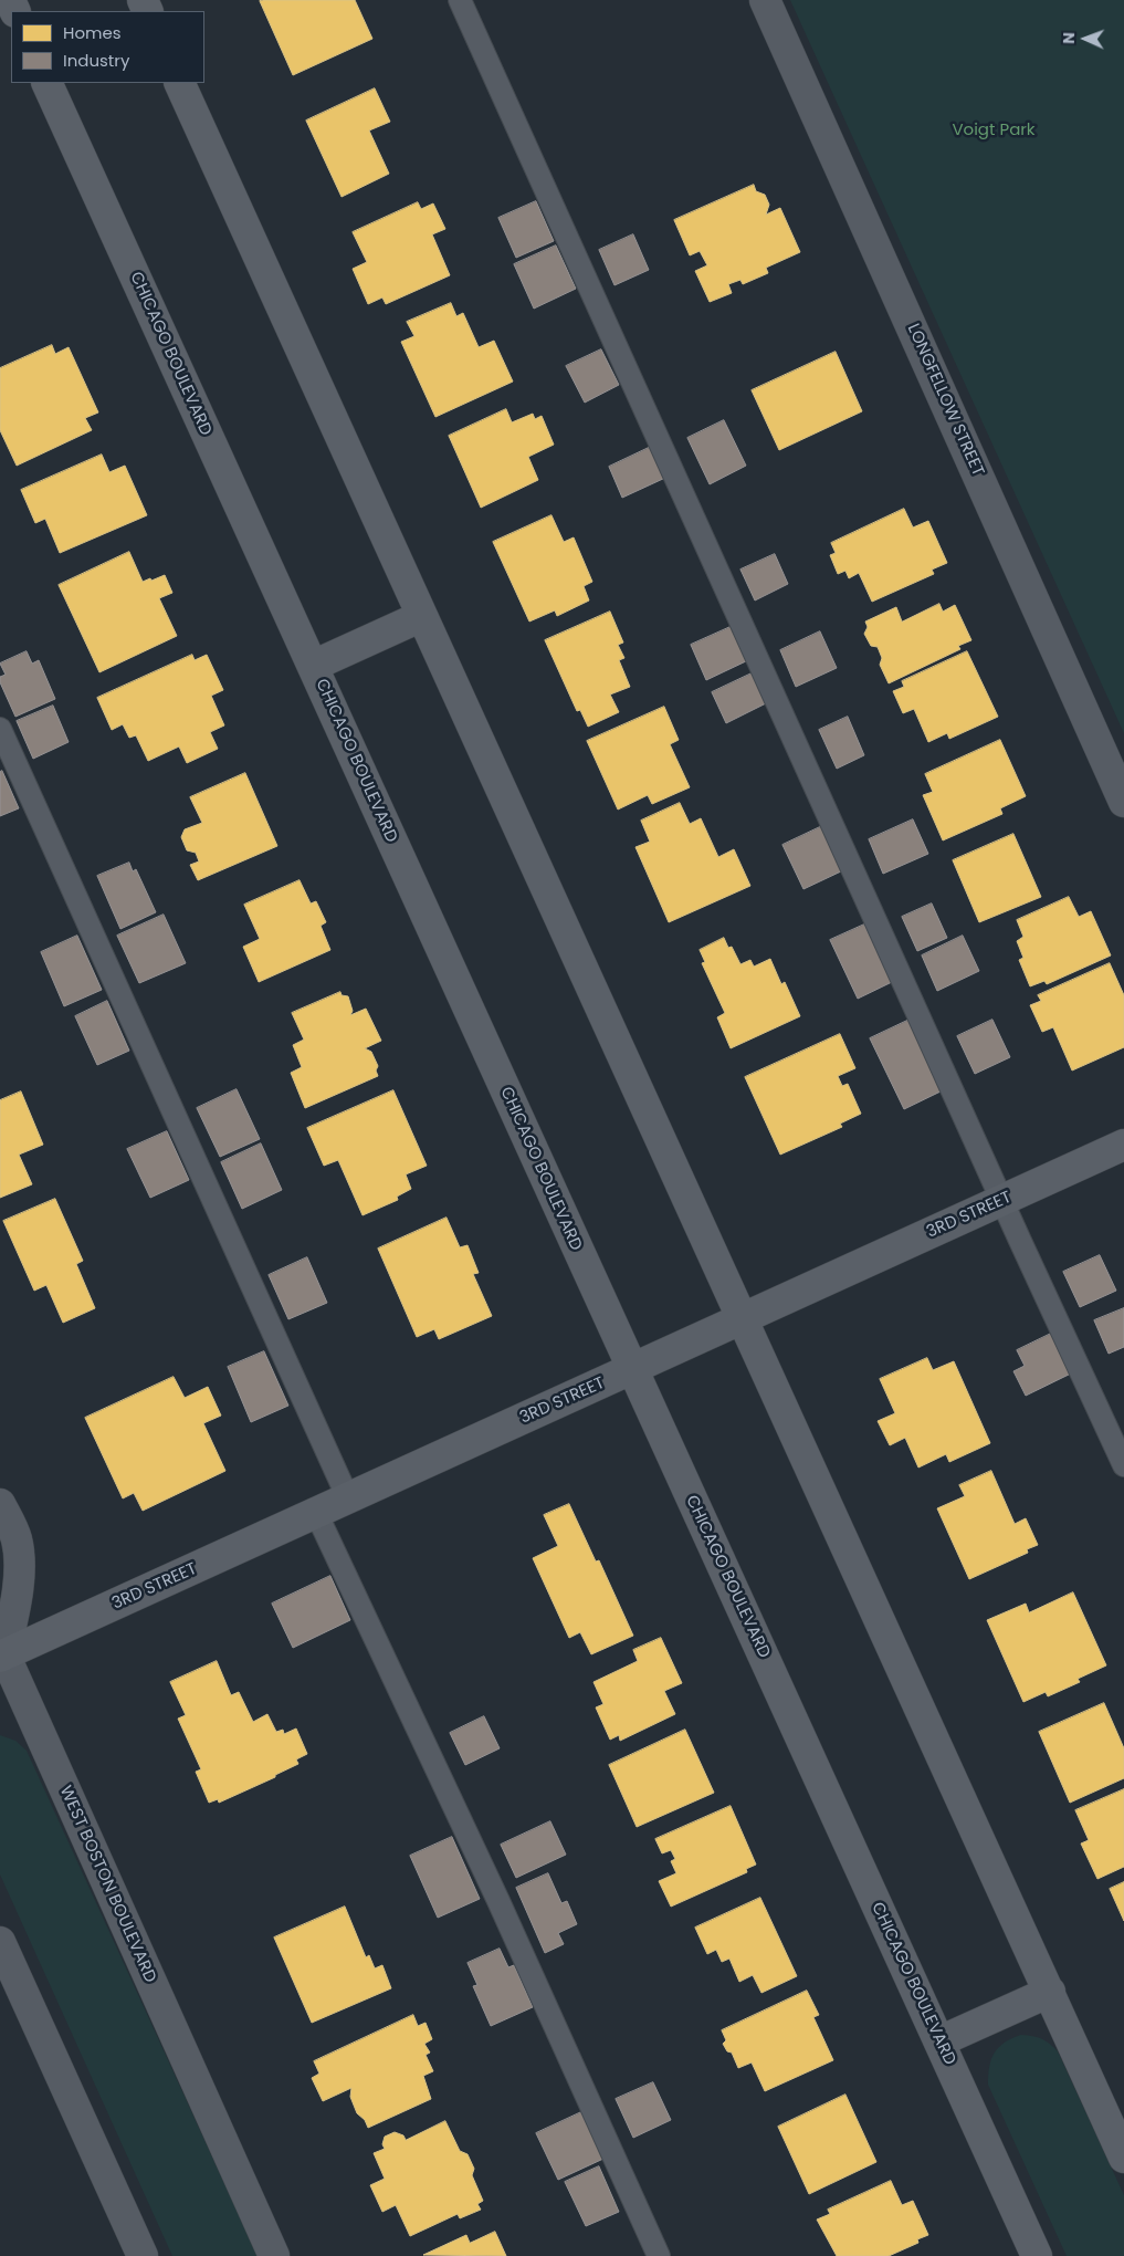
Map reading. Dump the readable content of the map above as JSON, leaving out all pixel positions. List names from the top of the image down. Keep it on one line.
{"streets":{"street":["CHICAGO BOULEVARD","LONGFELLOW STREET","3RD STREET","WEST BOSTON BOULEVARD"]},"crossings":[["CHICAGO BOULEVARD","3RD STREET"],["3RD STREET","WEST BOSTON BOULEVARD"]],"parks":["Voigt Park"],"legend":["Homes","Industry"],"north":"left"}
